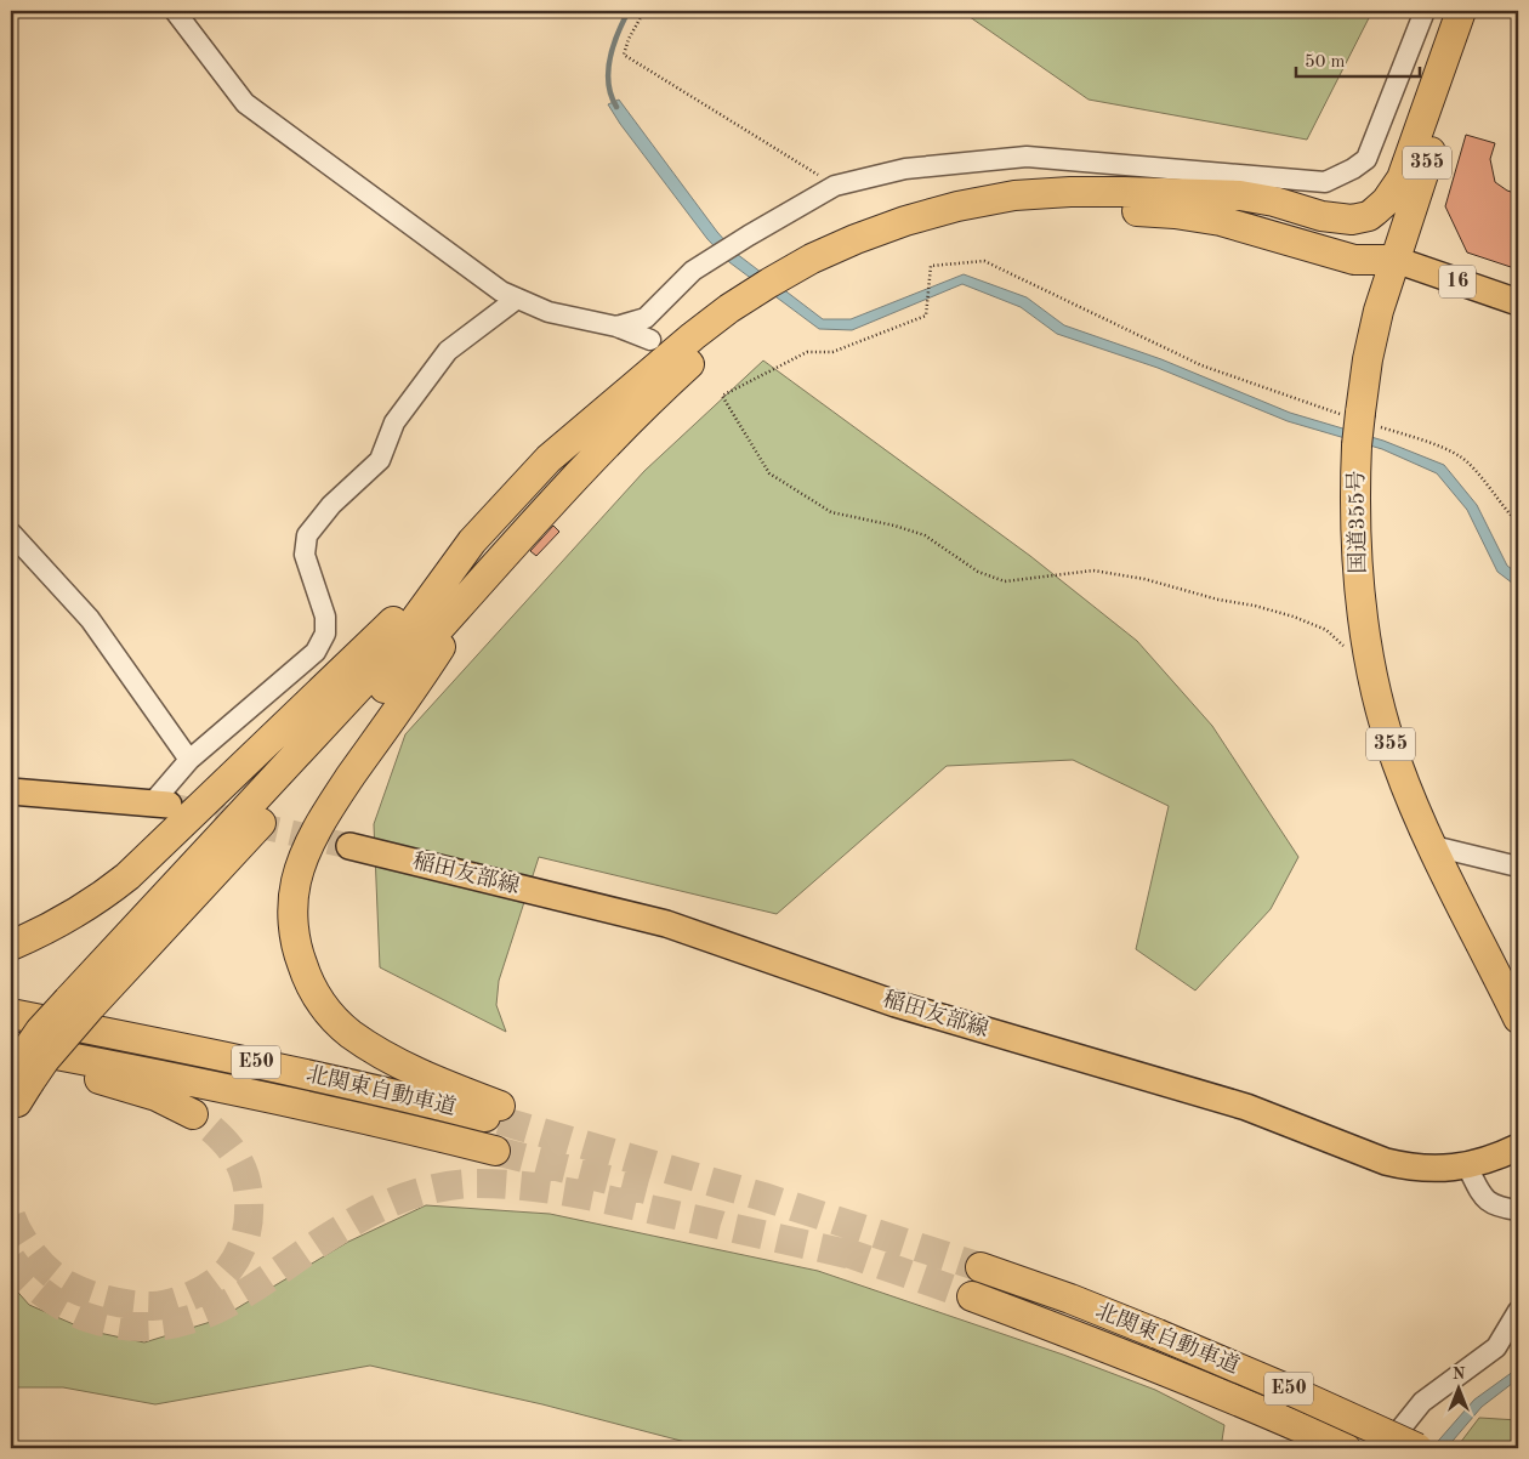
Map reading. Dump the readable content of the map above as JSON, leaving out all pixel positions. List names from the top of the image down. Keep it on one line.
{"streets":{"highway":["355","国道355号","E50","北関東自動車道"],"main road":["16","稲田友部線"]},"crossings":[["16","国道355号"]],"scale_bar":"50 m","north":"top"}
